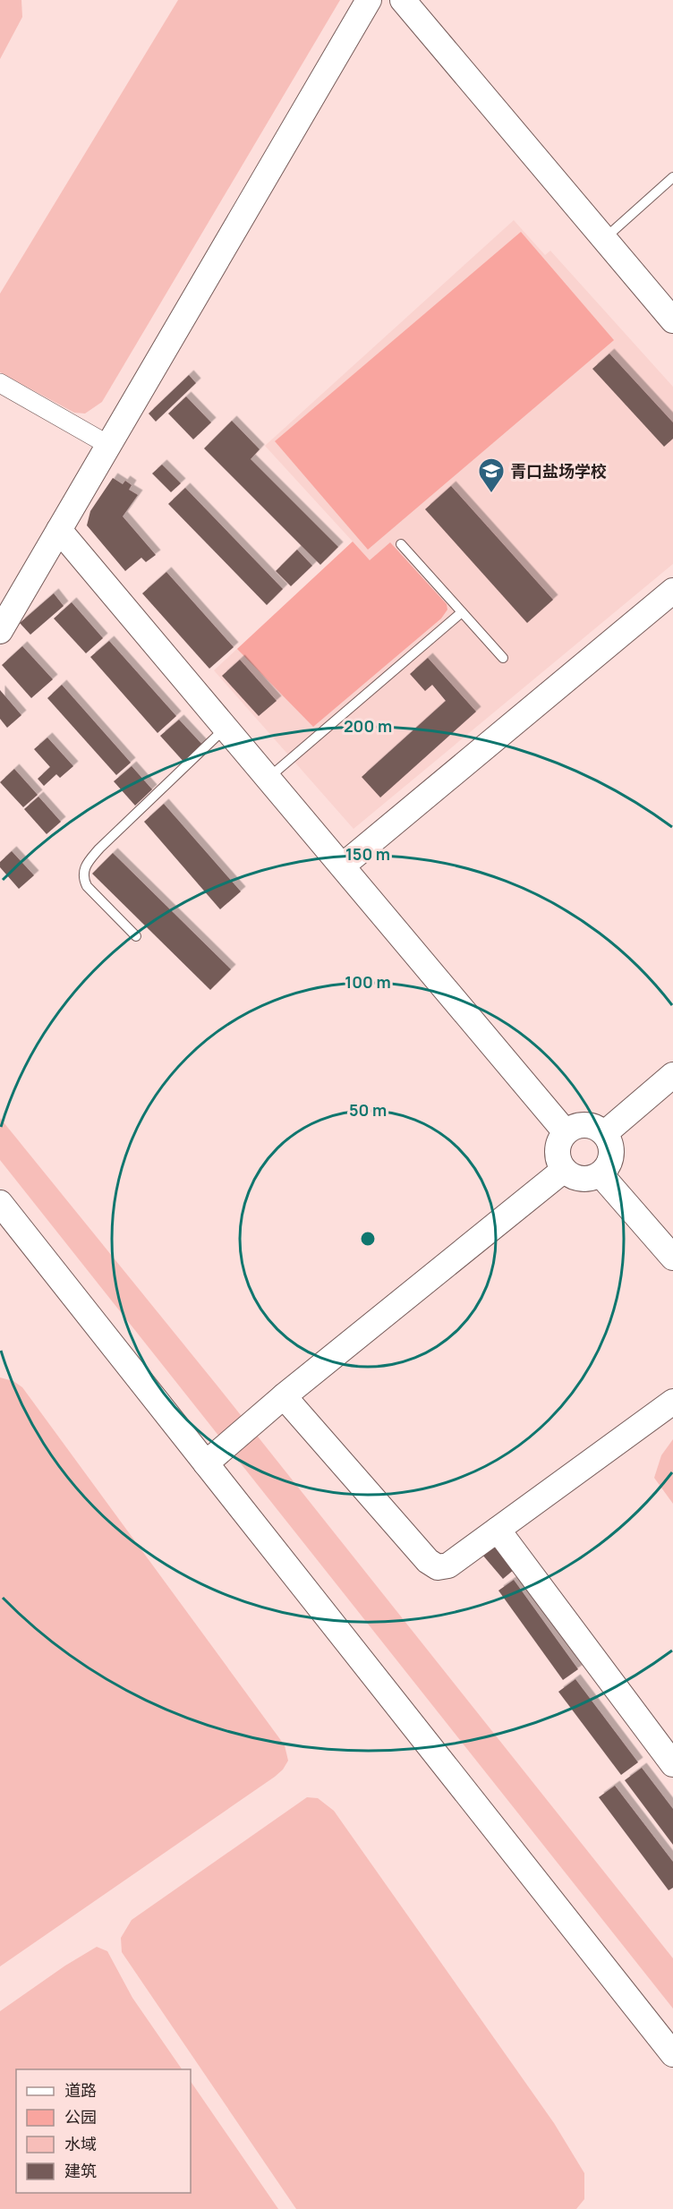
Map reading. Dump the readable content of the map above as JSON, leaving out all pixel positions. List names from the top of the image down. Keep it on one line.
{"places":{"school or university":["青口盐场学校"]},"legend":["道路","公园","水域","建筑"],"rings":["200 m","150 m","100 m","50 m"]}
